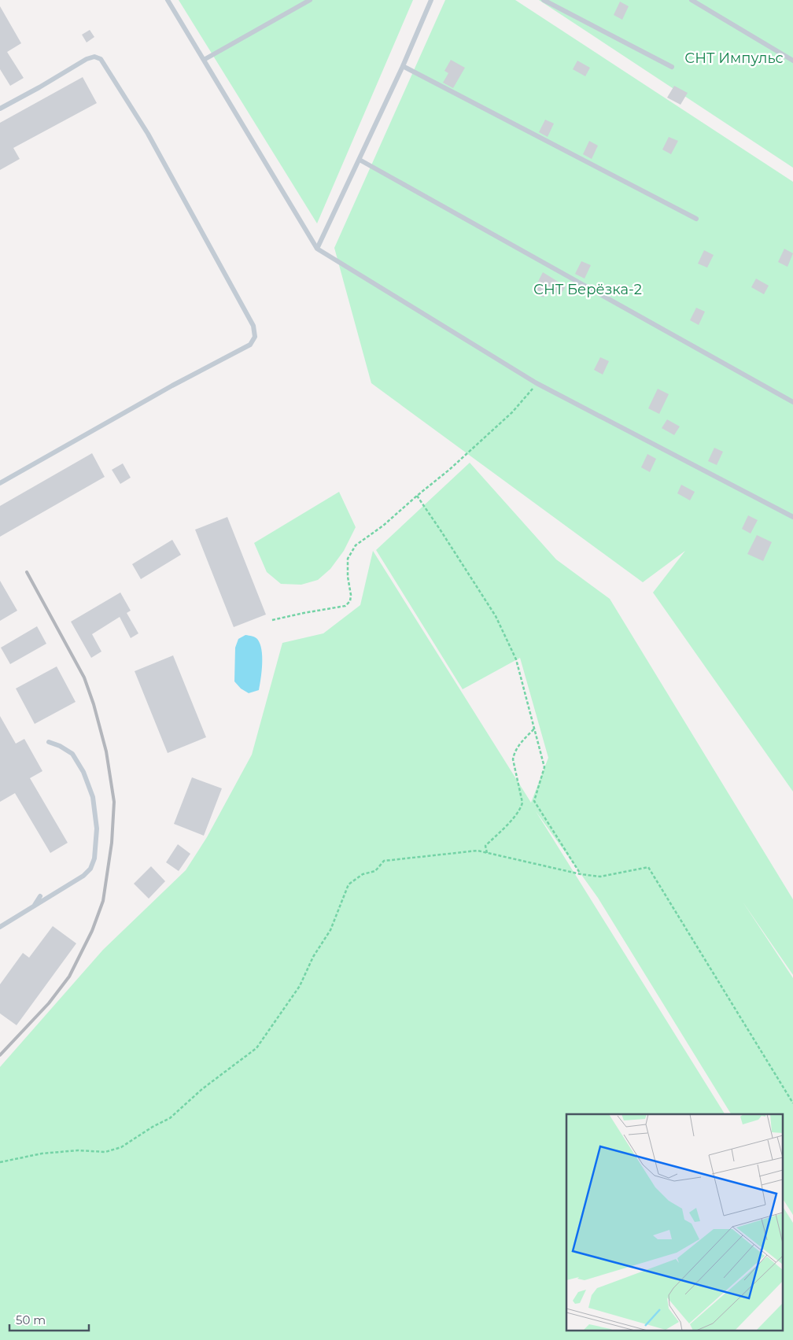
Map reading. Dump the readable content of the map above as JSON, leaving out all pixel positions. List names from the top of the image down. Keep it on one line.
{"parks":["СНТ Импульс","СНТ Берёзка-2"],"scale_bar":"50 m"}
